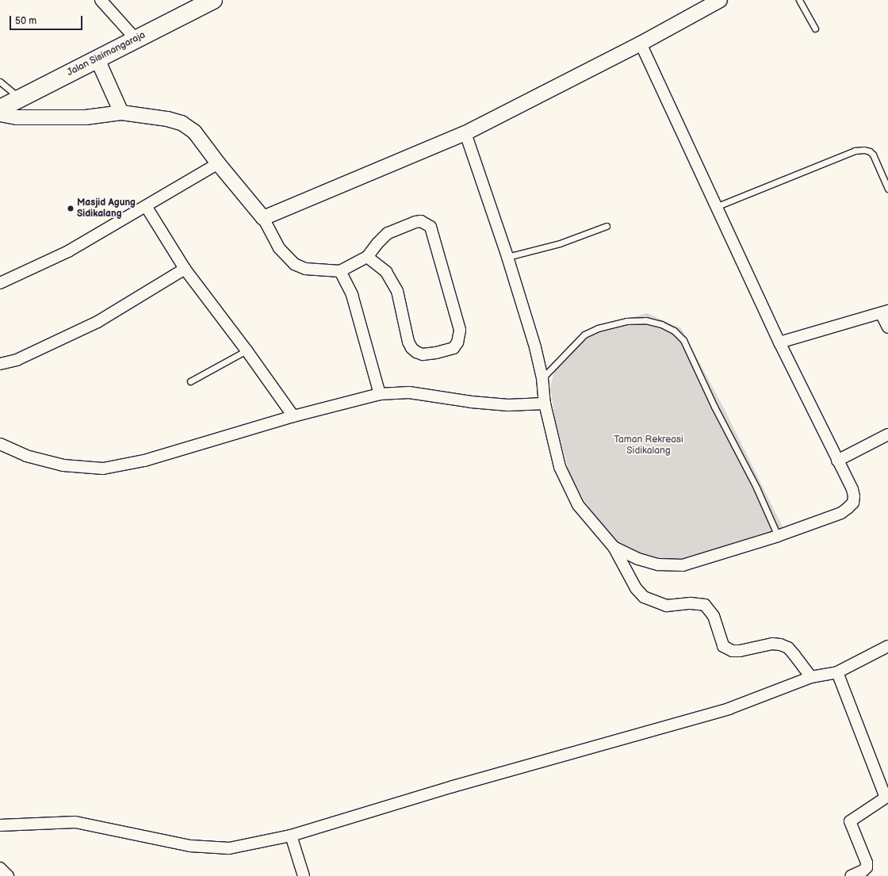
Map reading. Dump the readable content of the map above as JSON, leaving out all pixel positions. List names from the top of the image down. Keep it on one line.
{"streets":{"highway":["Jalan Sisimangaraja"]},"parks":["Taman Rekreasi Sidikalang"],"places":["Masjid Agung Sidikalang"],"scale_bar":"50 m"}
